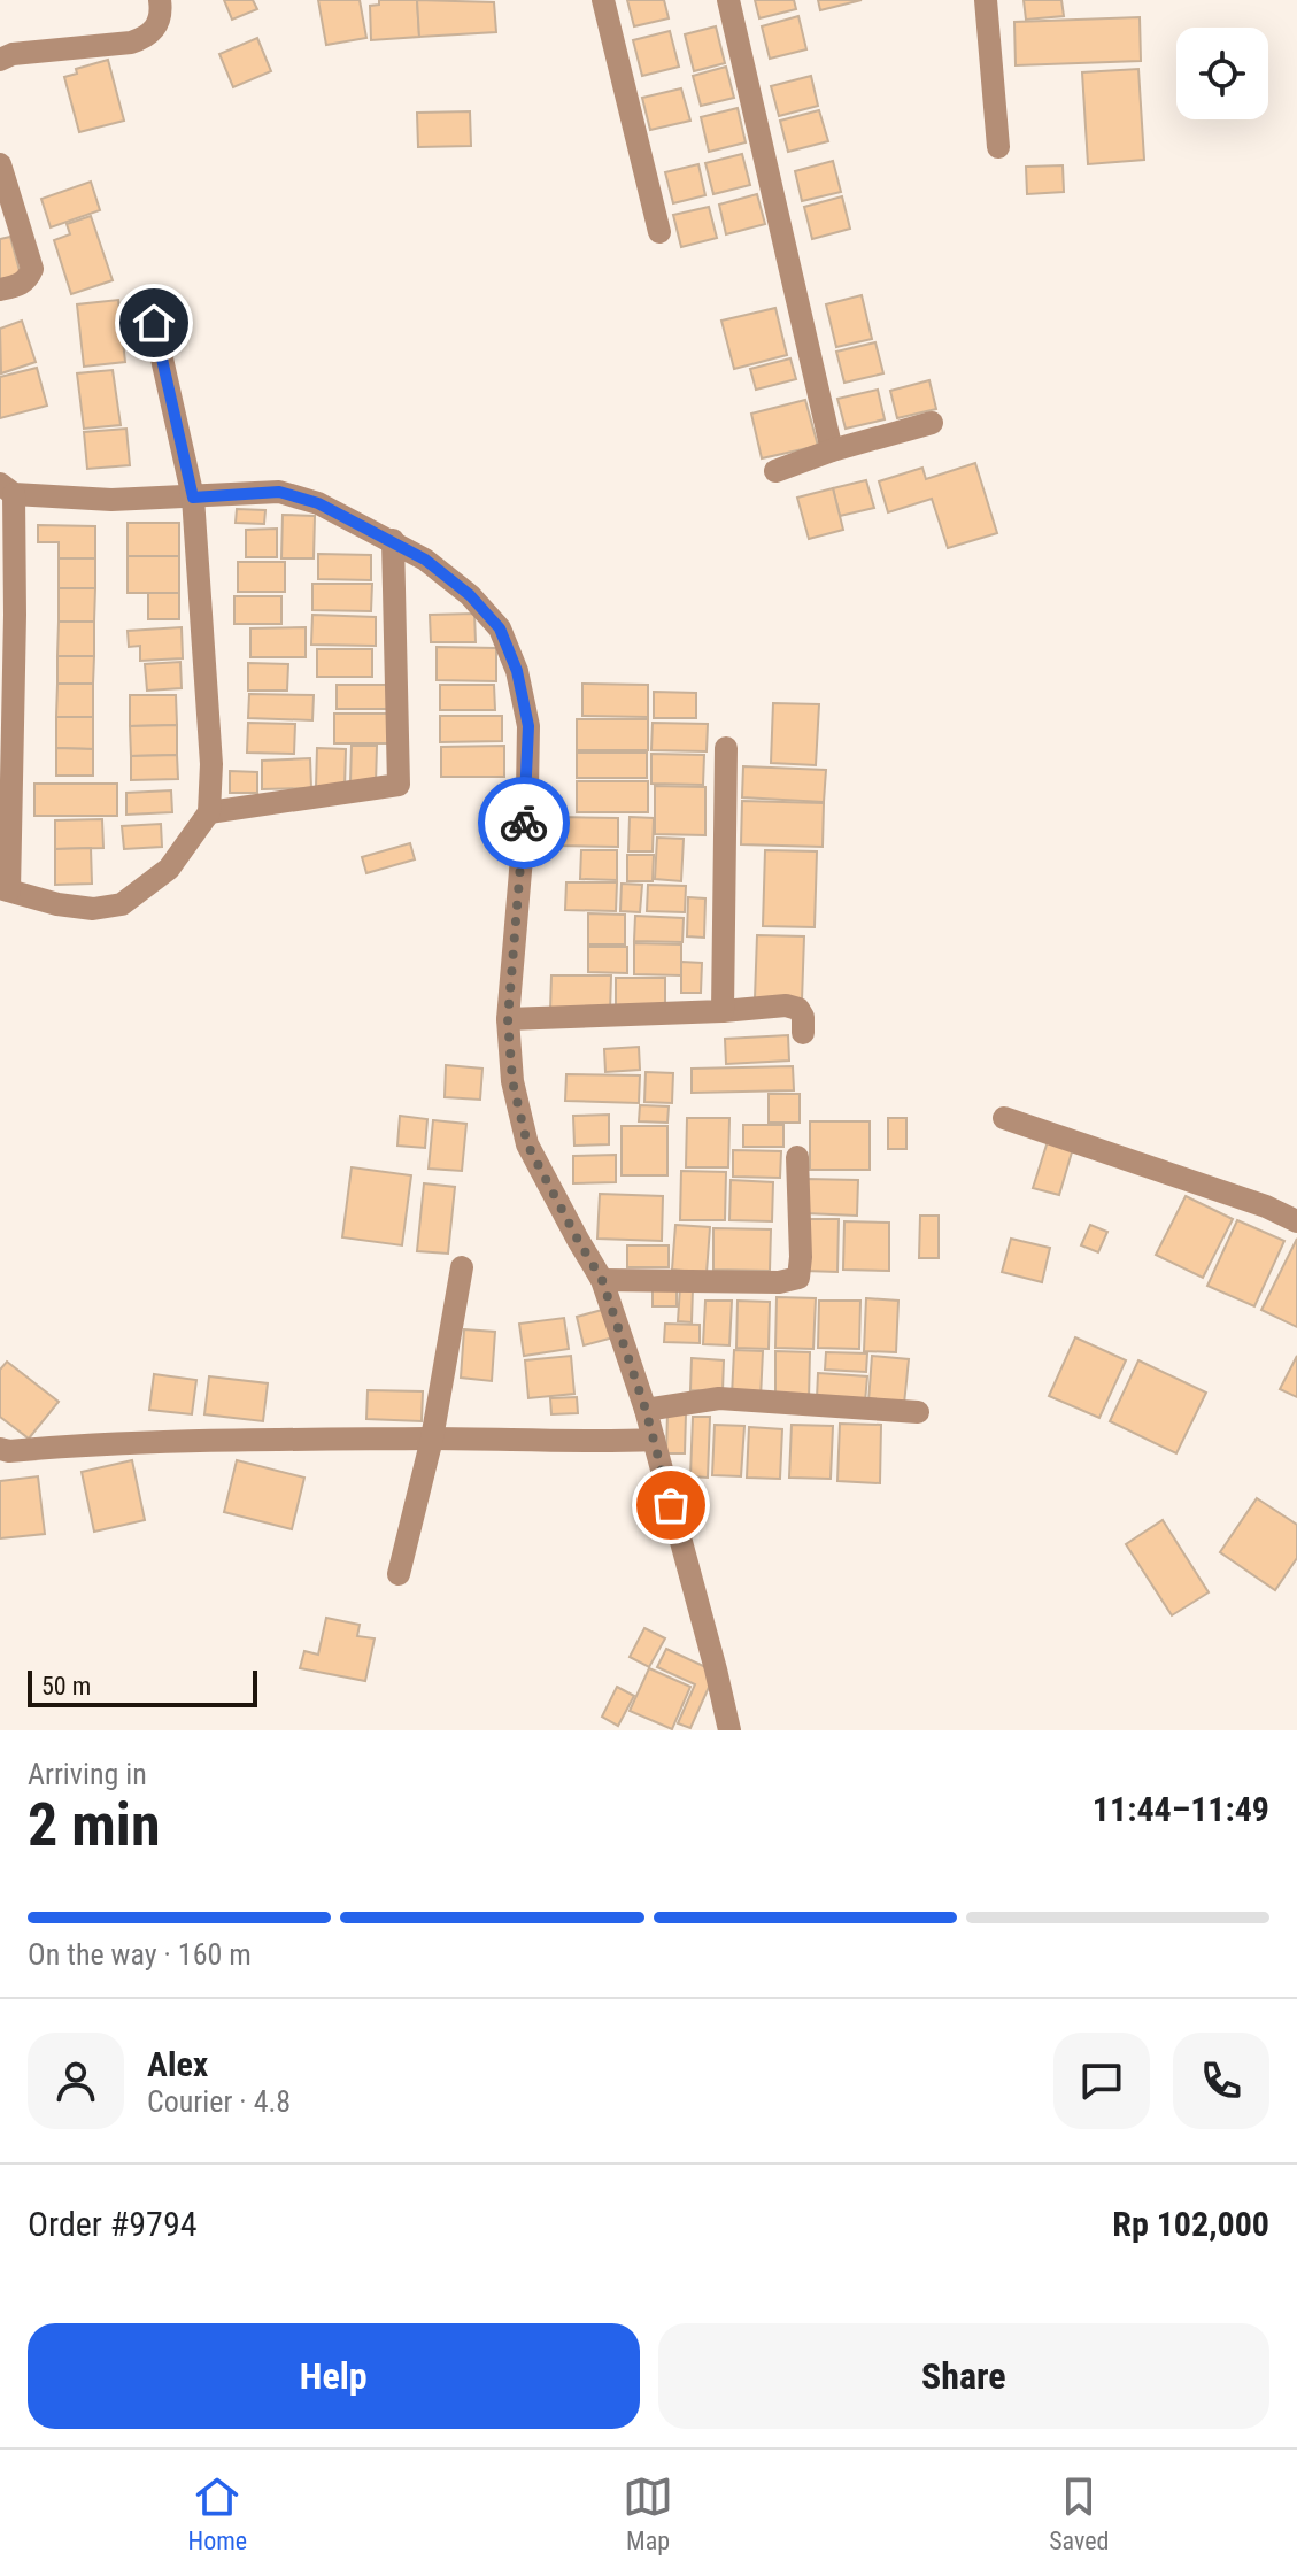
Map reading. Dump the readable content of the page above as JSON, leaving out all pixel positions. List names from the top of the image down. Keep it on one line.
{"scale_bar":"50 m","page":{"scale":"50 m","heading":["2 min","Arriving in","11:44–11:49"],"panel":["Alex","Courier · 4.8","Order #9794","Rp 102,000"],"bar":"On the way · 160 m","buttons":["Help","Share"],"tabs":["Home","Map","Saved"]}}
